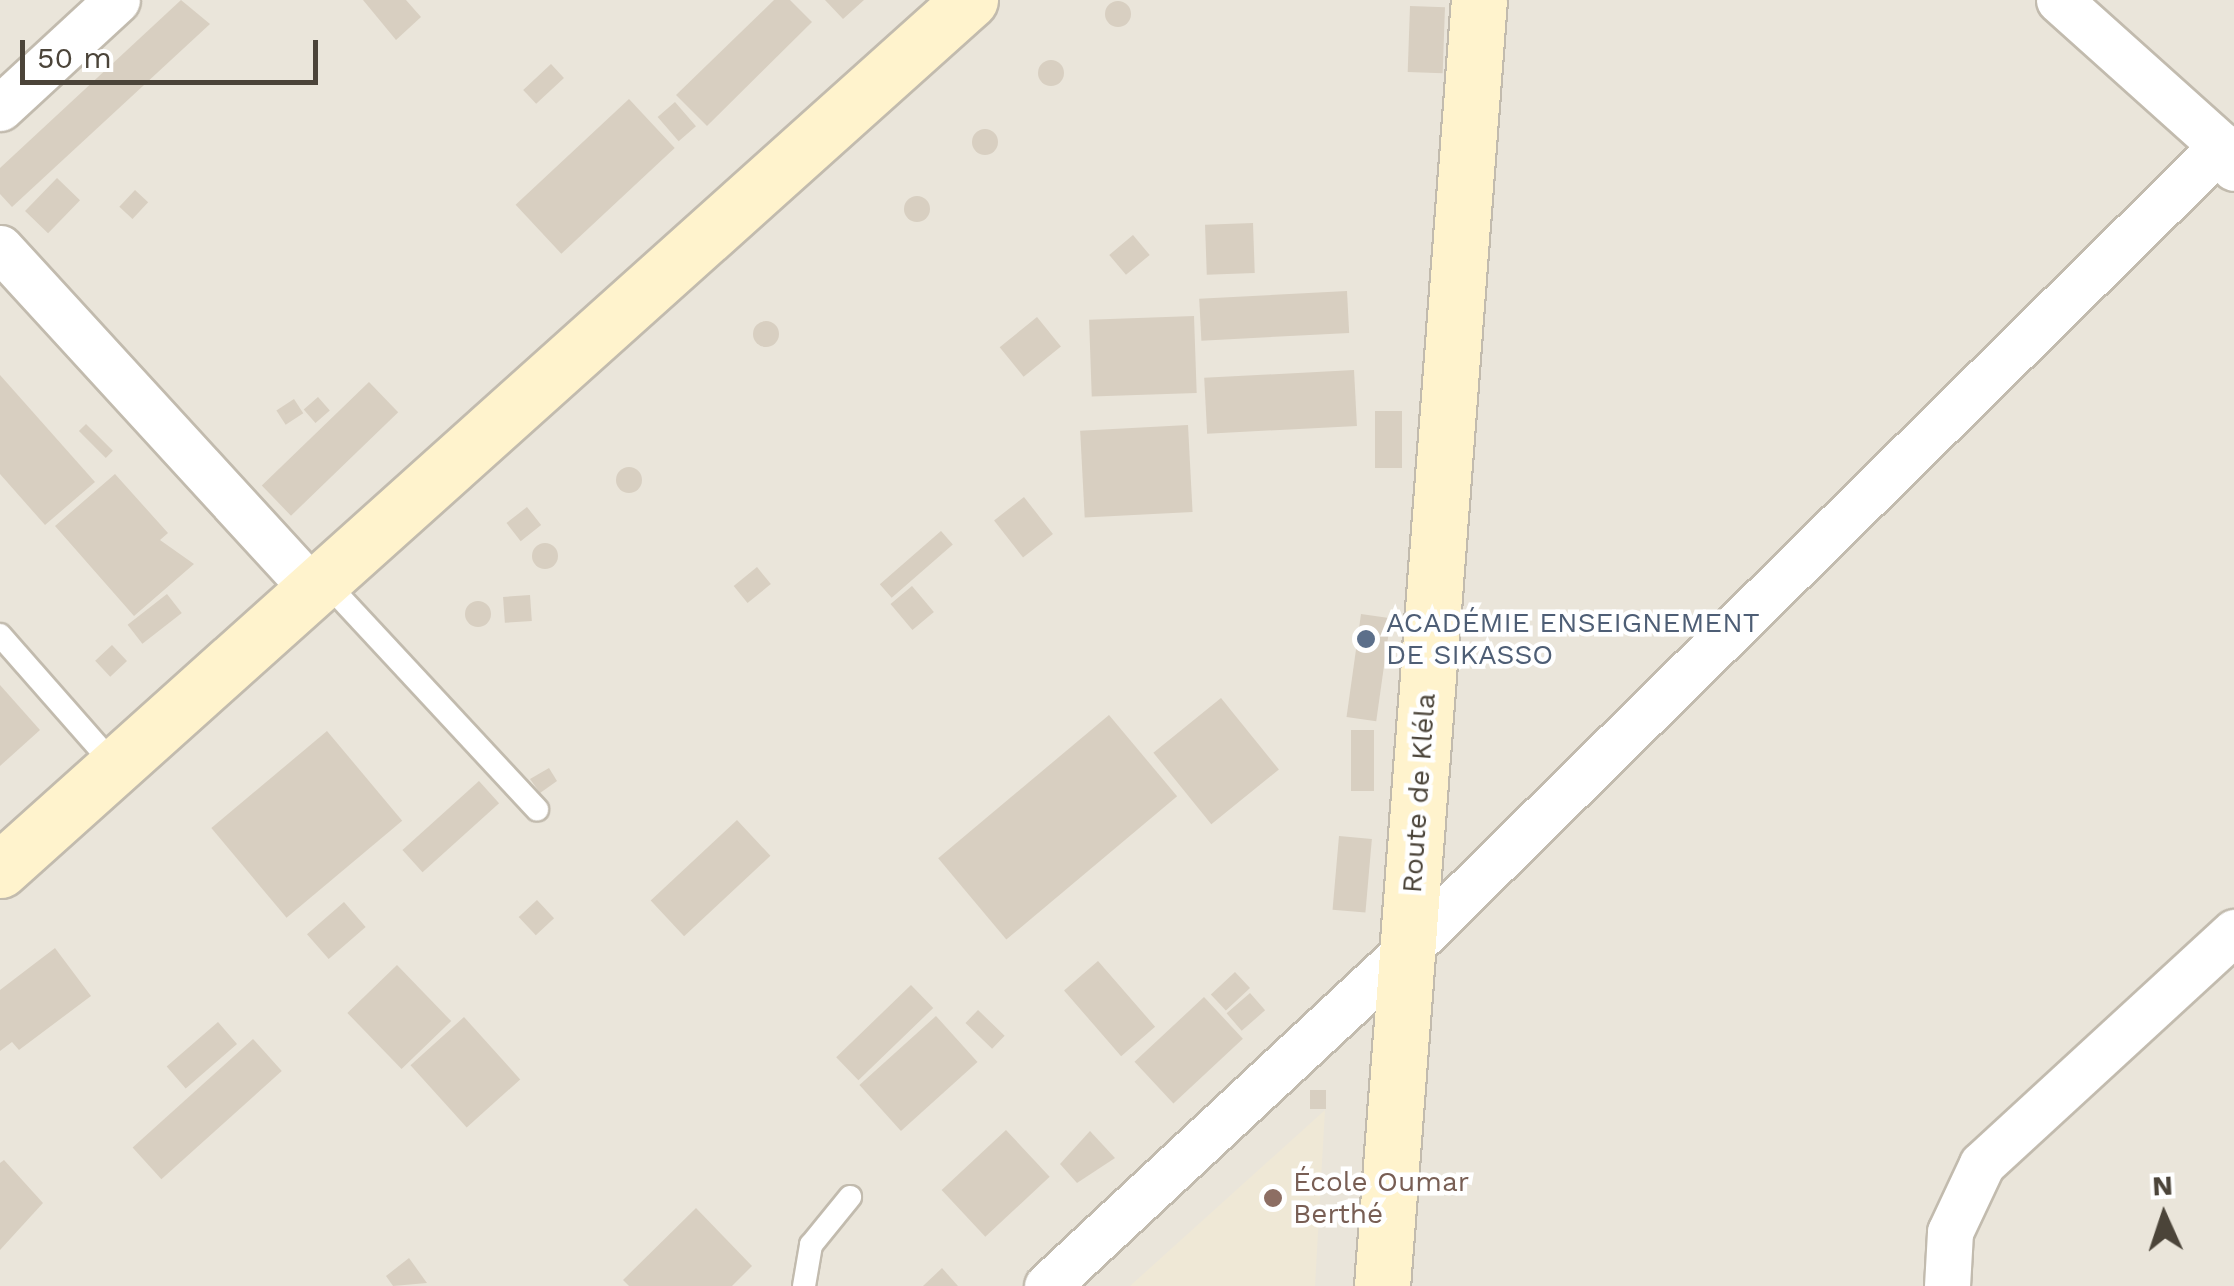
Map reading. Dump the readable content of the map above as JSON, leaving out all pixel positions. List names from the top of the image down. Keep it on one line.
{"streets":{"street":["Route de Kléla"]},"places":["ACADÉMIE ENSEIGNEMENT DE SIKASSO","École Oumar Berthé"],"scale_bar":"50 m","north":"top"}
